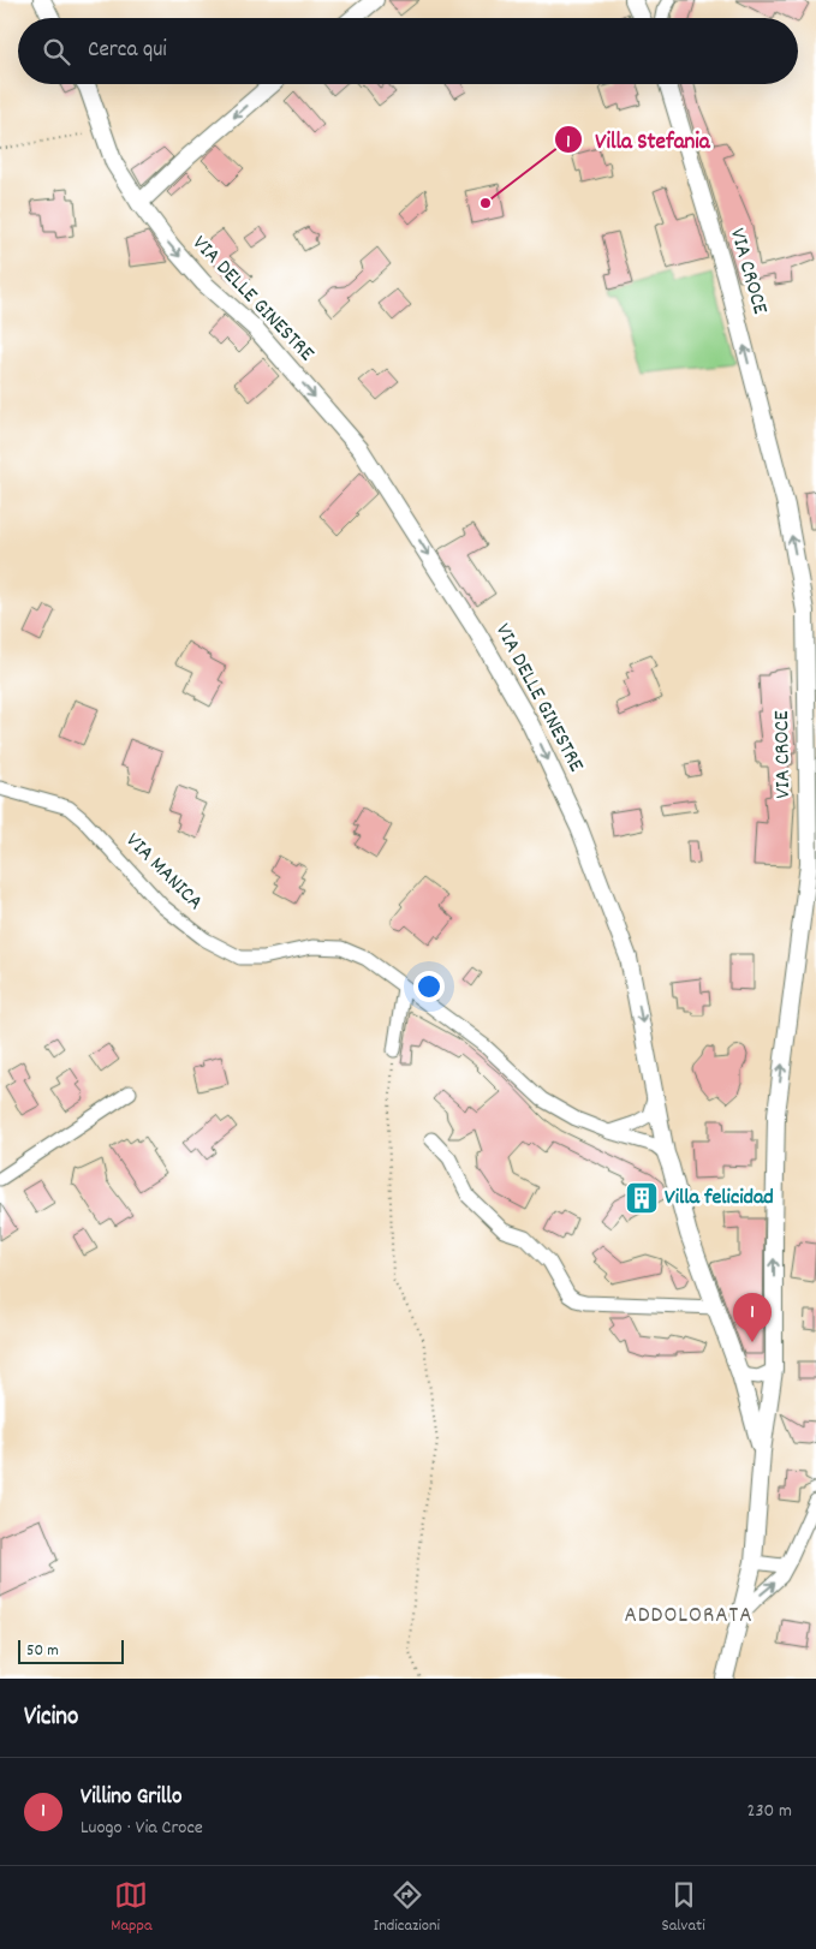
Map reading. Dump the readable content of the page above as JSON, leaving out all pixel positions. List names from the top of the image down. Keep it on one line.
{"streets":{"street":["VIA CROCE","VIA DELLE GINESTRE","VIA MANICA"]},"crossings":[["VIA CROCE","VIA DELLE GINESTRE"],["VIA DELLE GINESTRE","VIA MANICA"]],"one_way":["VIA CROCE","VIA DELLE GINESTRE"],"districts":["ADDOLORATA"],"places":{"other":["Villa Stefania"],"building":["Villa felicidad"]},"scale_bar":"50 m","page":{"search":"Cerca qui","pins":"1","scale":"50 m","heading":"Vicino","list":[{"mark":"1","name":"Villino Grillo","note":"Luogo · Via Croce","value":"230 m"}],"nav":["Mappa","Indicazioni","Salvati"]}}
